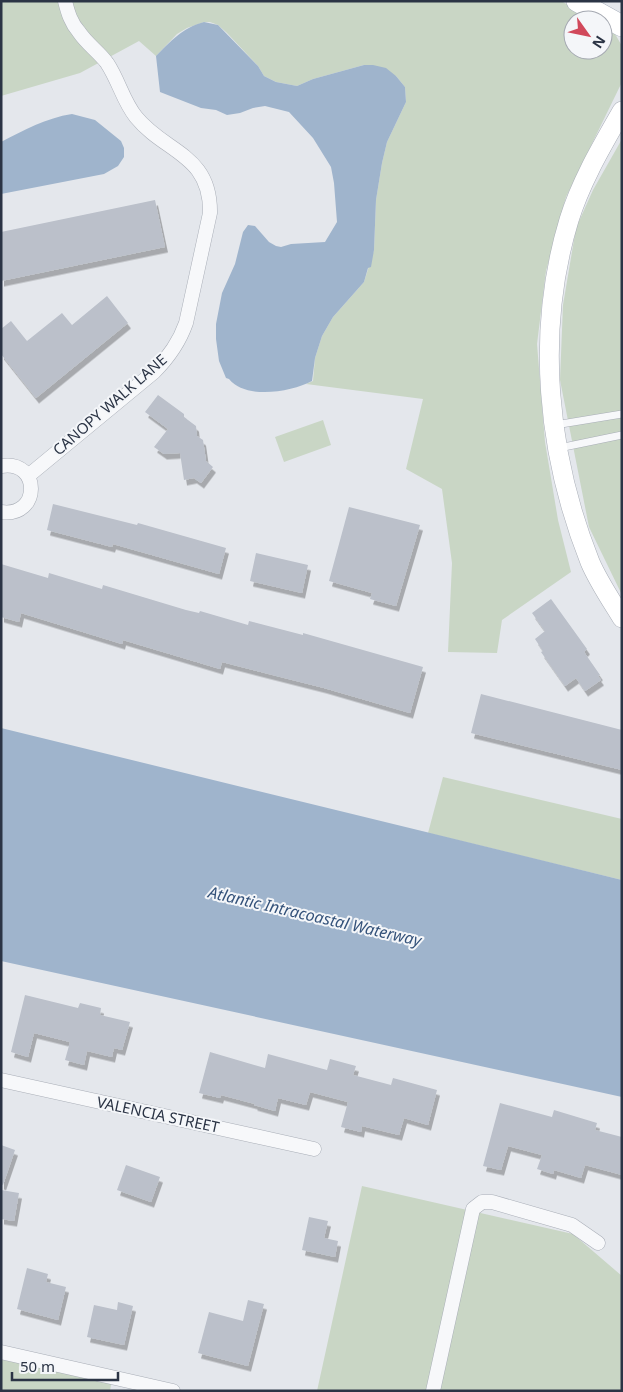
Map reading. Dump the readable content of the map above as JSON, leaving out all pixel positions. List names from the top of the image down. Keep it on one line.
{"streets":{"street":["CANOPY WALK LANE","VALENCIA STREET"]},"water":["Atlantic Intracoastal Waterway"],"scale_bar":"50 m","north":"bottom right"}
